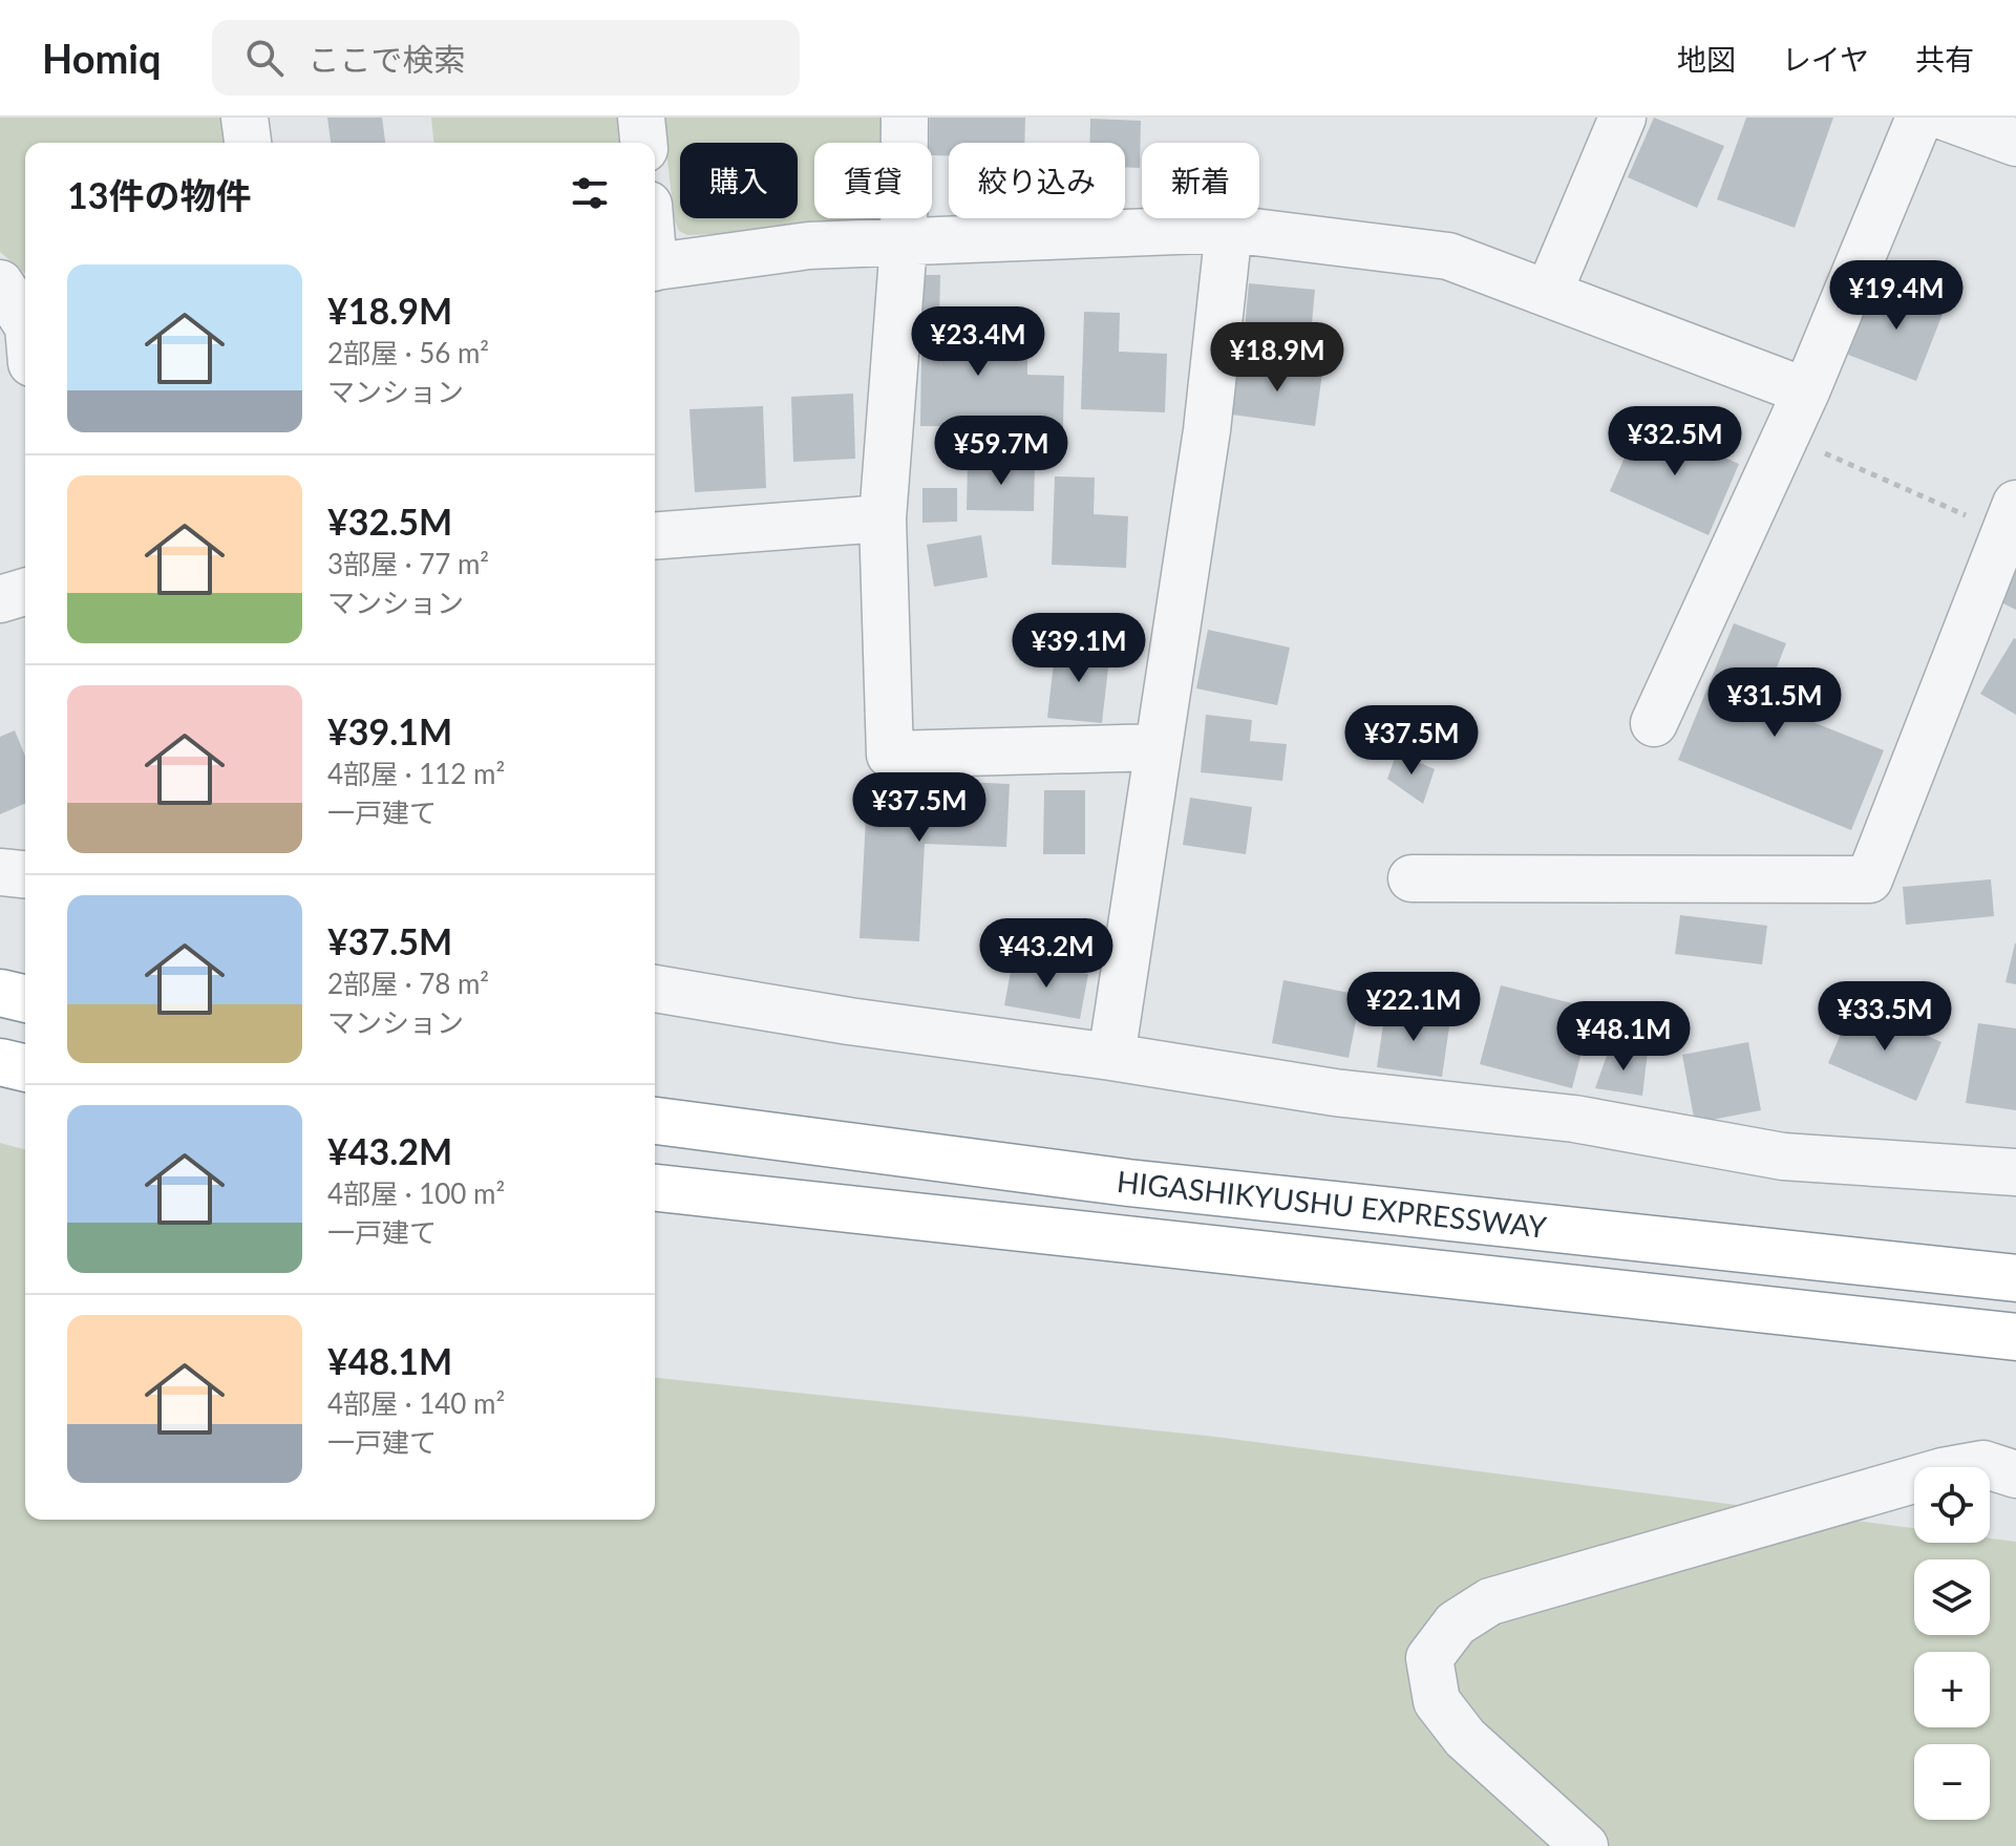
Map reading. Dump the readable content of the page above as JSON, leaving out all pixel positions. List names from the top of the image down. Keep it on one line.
{"streets":{"highway":["HIGASHIKYUSHU EXPRESSWAY"]},"page":{"header":"Homiq","search":"ここで検索","nav":["地図","レイヤ","共有"],"chip":["購入","賃貸","絞り込み","新着"],"heading":"13件の物件","list":[{"name":"¥18.9M","note":"2部屋 · 56 m² · マンション"},{"name":"¥32.5M","note":"3部屋 · 77 m² · マンション"},{"name":"¥39.1M","note":"4部屋 · 112 m² · 一戸建て"},{"name":"¥37.5M","note":"2部屋 · 78 m² · マンション"},{"name":"¥43.2M","note":"4部屋 · 100 m² · 一戸建て"},{"name":"¥48.1M","note":"4部屋 · 140 m² · 一戸建て"}],"price":["¥19.4M","¥23.4M","¥18.9M","¥32.5M","¥59.7M","¥39.1M","¥31.5M","¥37.5M","¥37.5M","¥43.2M","¥22.1M","¥33.5M","¥48.1M"],"map_buttons":["+","−"]}}
